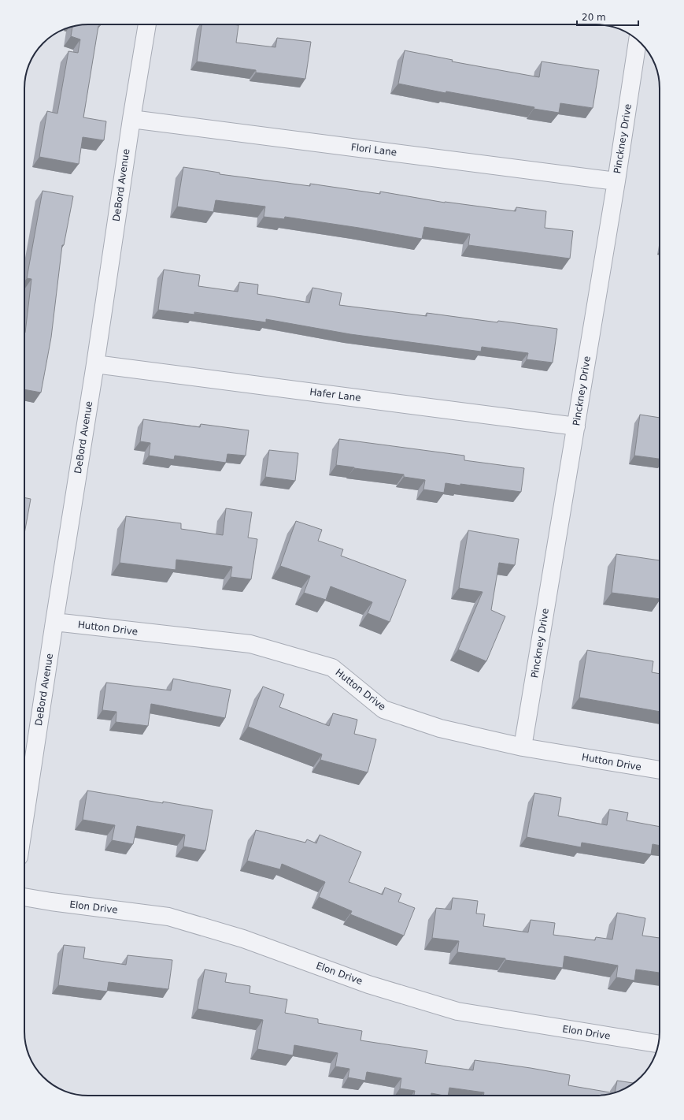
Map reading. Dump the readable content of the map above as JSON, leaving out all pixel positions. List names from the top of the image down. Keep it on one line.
{"streets":{"street":["Pinckney Drive","Flori Lane","DeBord Avenue","Hafer Lane","Hutton Drive","Elon Drive"]},"crossings":[["Pinckney Drive","Flori Lane"],["Pinckney Drive","Hafer Lane"],["Pinckney Drive","Hutton Drive"],["Flori Lane","DeBord Avenue"],["DeBord Avenue","Hafer Lane"],["DeBord Avenue","Hutton Drive"]],"scale_bar":"20 m"}
